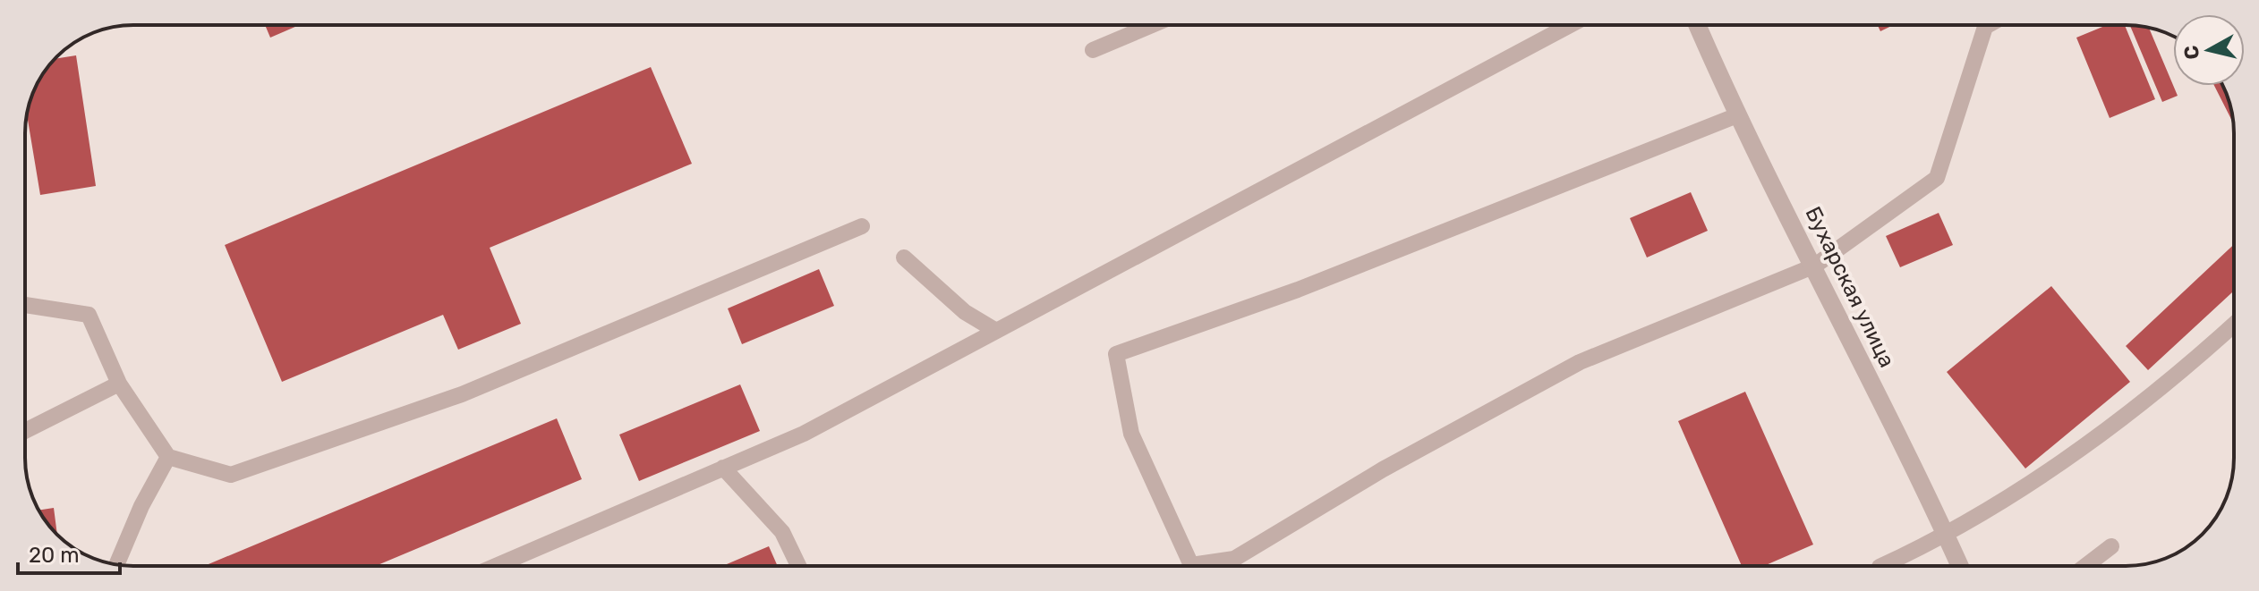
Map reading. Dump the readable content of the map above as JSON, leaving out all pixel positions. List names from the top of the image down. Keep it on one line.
{"streets":{"street":["Бухарская улица"]},"scale_bar":"20 m","north":"left"}
